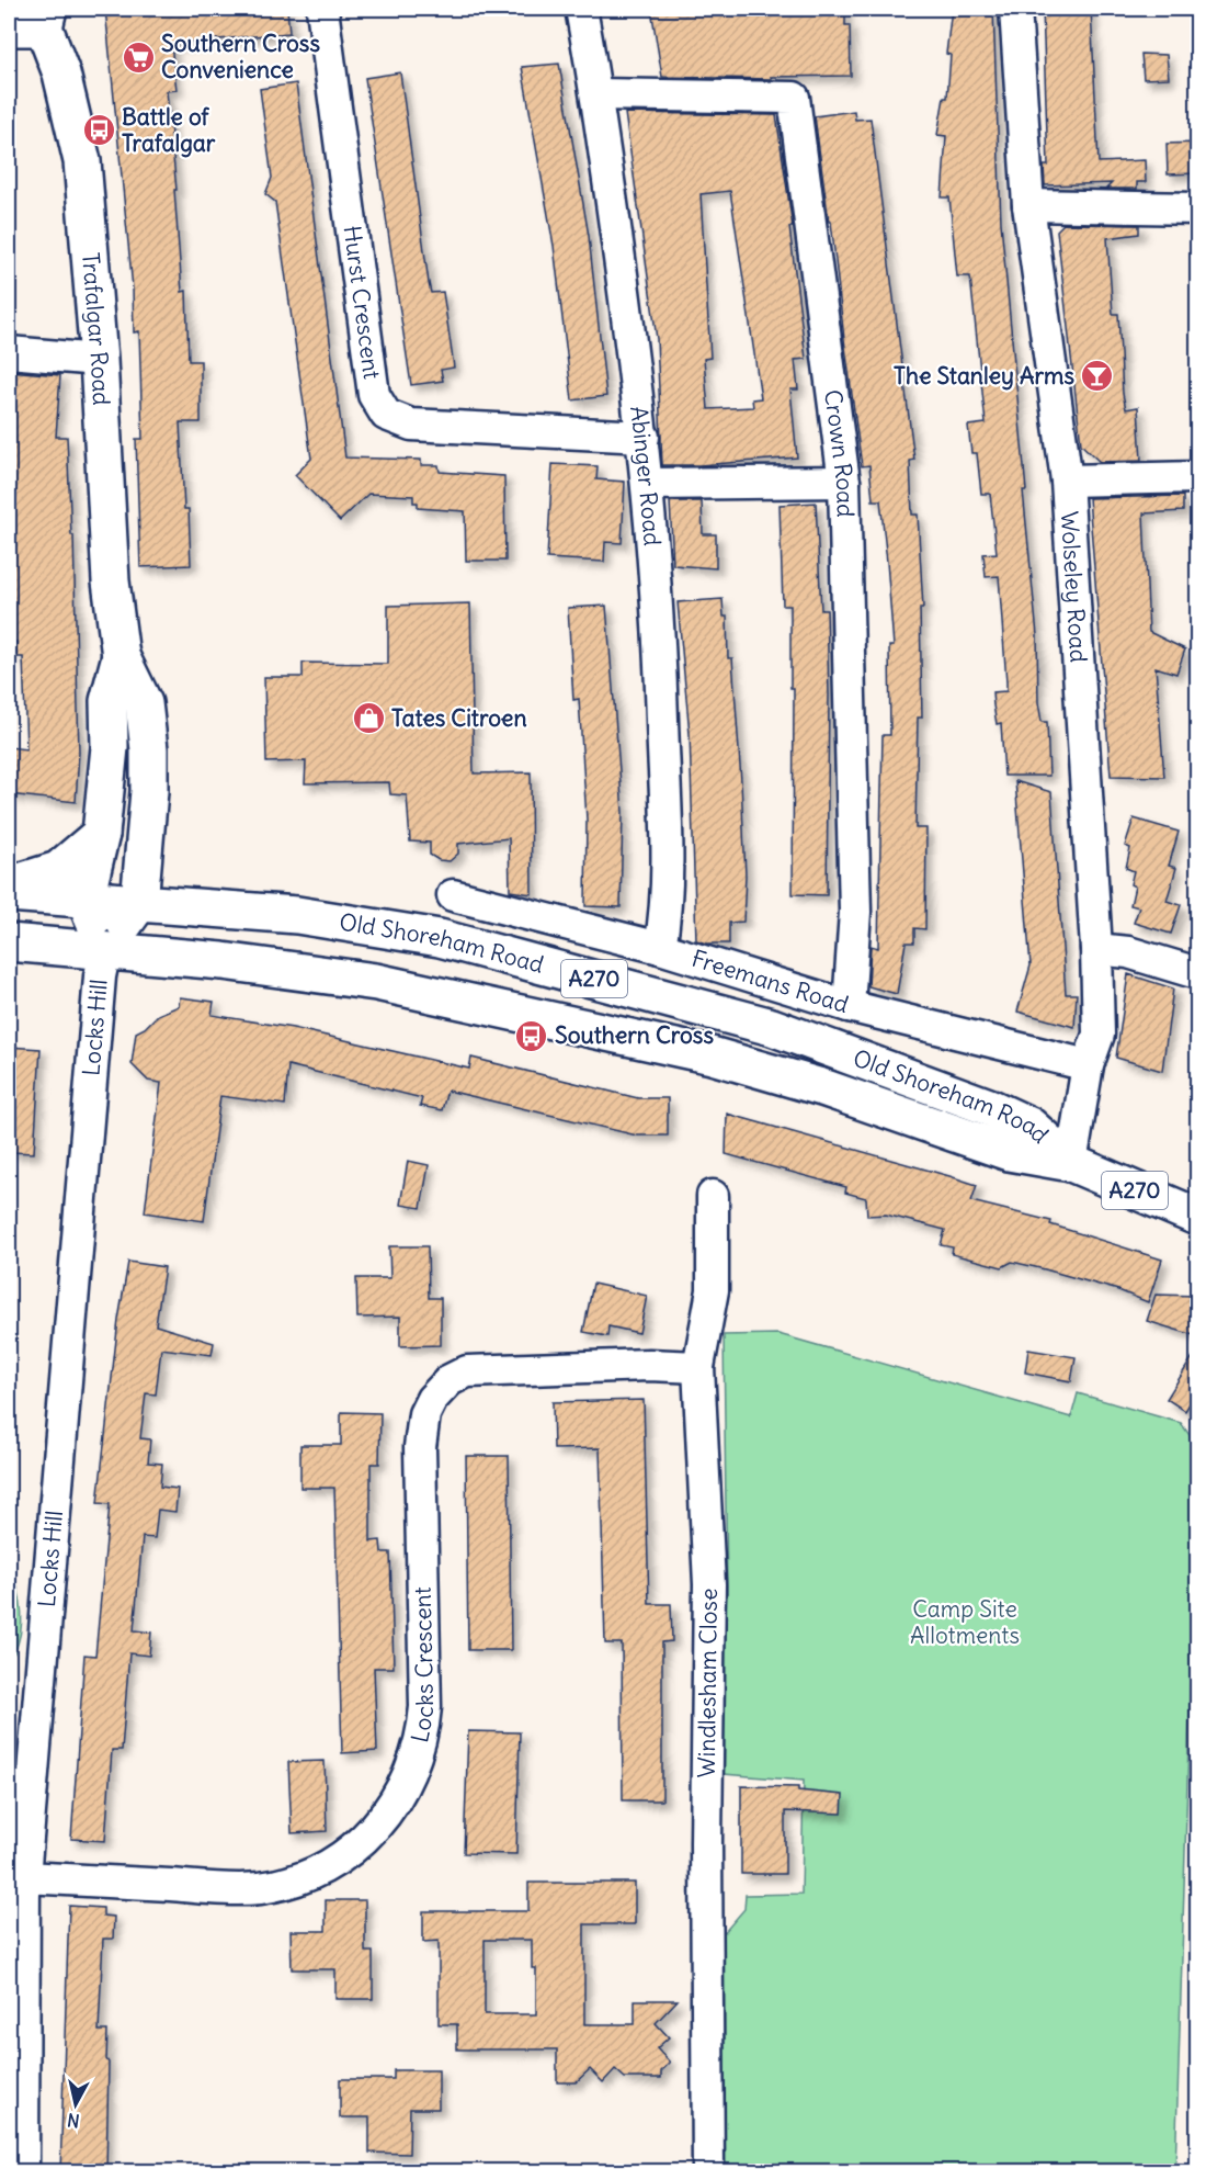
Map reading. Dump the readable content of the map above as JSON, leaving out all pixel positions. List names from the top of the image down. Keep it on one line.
{"streets":{"main road":["Trafalgar Road","Old Shoreham Road","A270"],"street":["Hurst Crescent","Crown Road","Abinger Road","Wolseley Road","Freemans Road","Locks Hill","Locks Crescent","Windlesham Close"]},"crossings":[["Hurst Crescent","Abinger Road"],["Trafalgar Road","Old Shoreham Road"],["Crown Road","Abinger Road"],["Crown Road","Freemans Road"],["Abinger Road","Freemans Road"],["Wolseley Road","Old Shoreham Road"],["Wolseley Road","Freemans Road"],["Old Shoreham Road","Locks Hill"],["Locks Hill","Locks Crescent"],["Locks Crescent","Windlesham Close"]],"parks":["Camp Site Allotments"],"places":{"supermarket":["Southern Cross Convenience"],"bus stop":["Battle of Trafalgar","Southern Cross"],"bar":["The Stanley Arms"],"shop":["Tates Citroen"]},"north":"bottom"}
